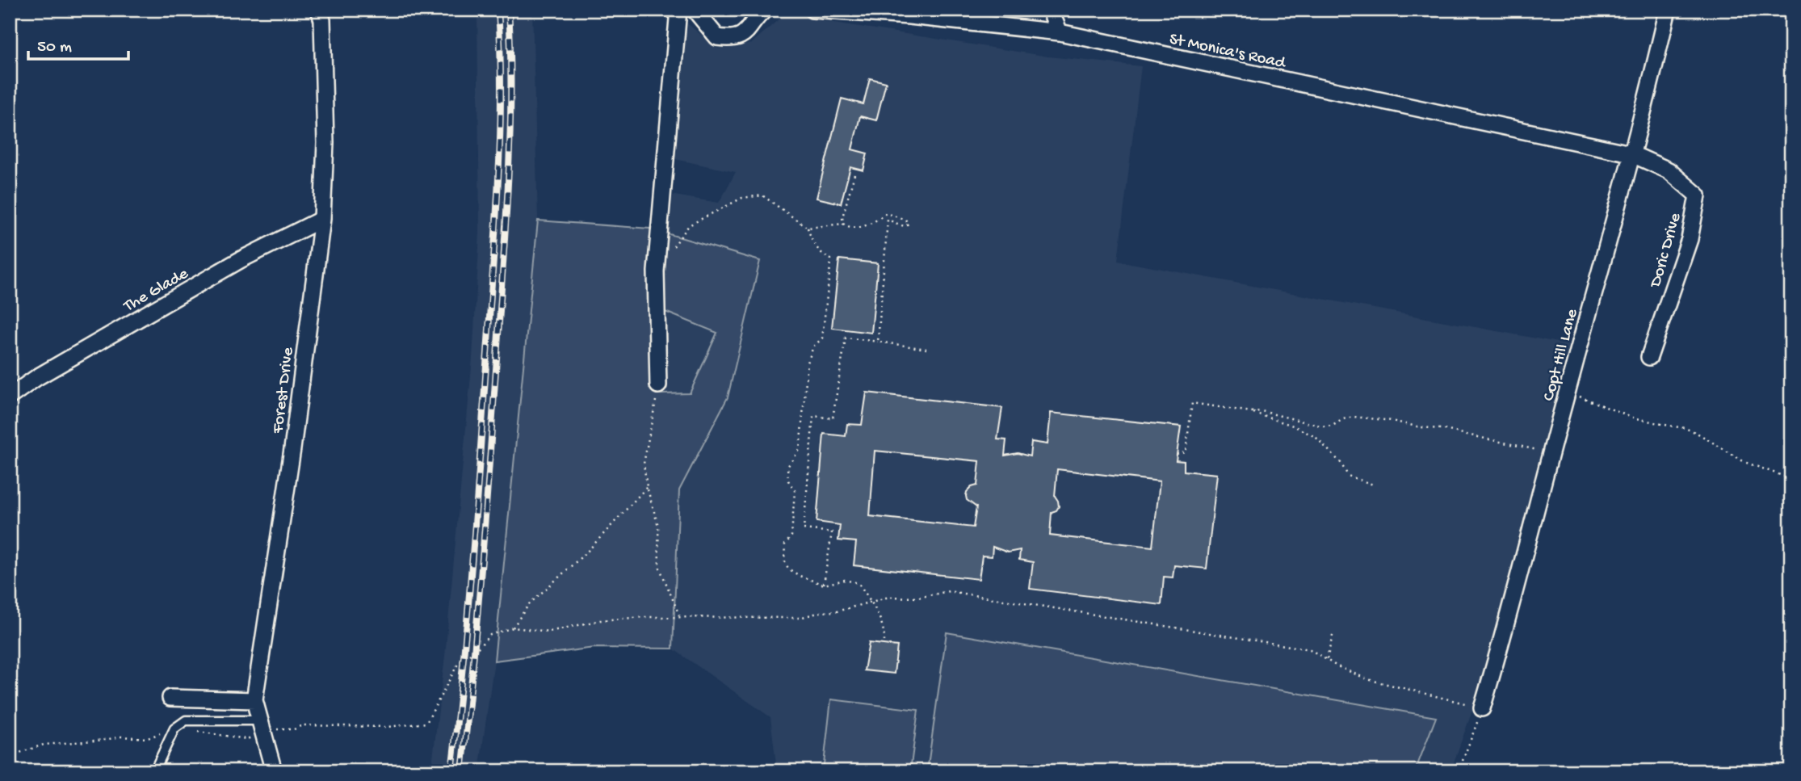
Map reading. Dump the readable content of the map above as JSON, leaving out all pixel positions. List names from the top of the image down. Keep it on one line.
{"streets":{"street":["St Monica's Road","Doric Drive","The Glade","Copt Hill Lane","Forest Drive"]},"crossings":[["St Monica's Road","Doric Drive"],["St Monica's Road","Copt Hill Lane"],["Doric Drive","Copt Hill Lane"],["The Glade","Forest Drive"]],"scale_bar":"50 m"}
